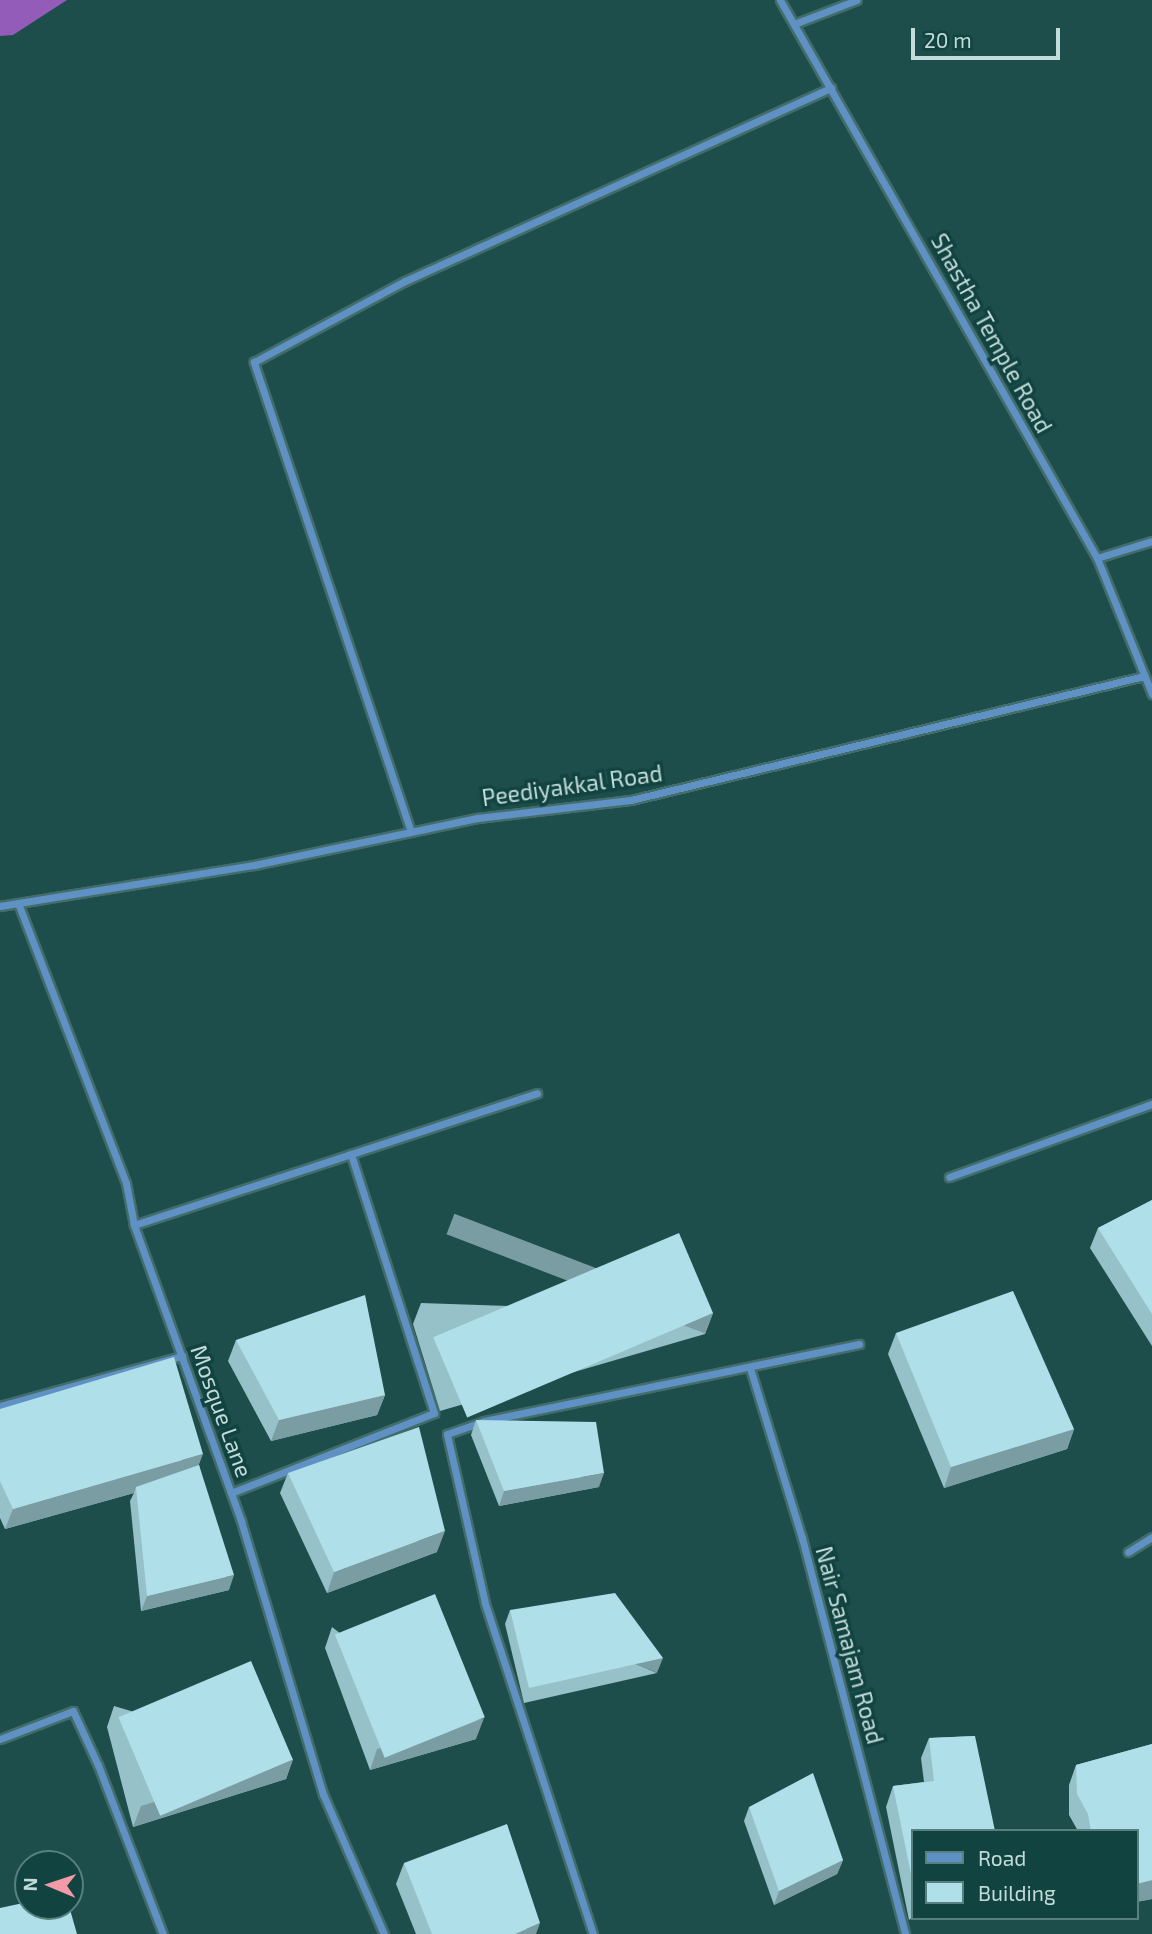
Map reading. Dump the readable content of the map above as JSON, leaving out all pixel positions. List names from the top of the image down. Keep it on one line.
{"streets":{"street":["Shastha Temple Road","Peediyakkal Road","Mosque Lane","Nair Samajam Road"]},"crossings":[["Shastha Temple Road","Peediyakkal Road"],["Peediyakkal Road","Mosque Lane"]],"legend":["Road","Building"],"scale_bar":"20 m","north":"left"}
